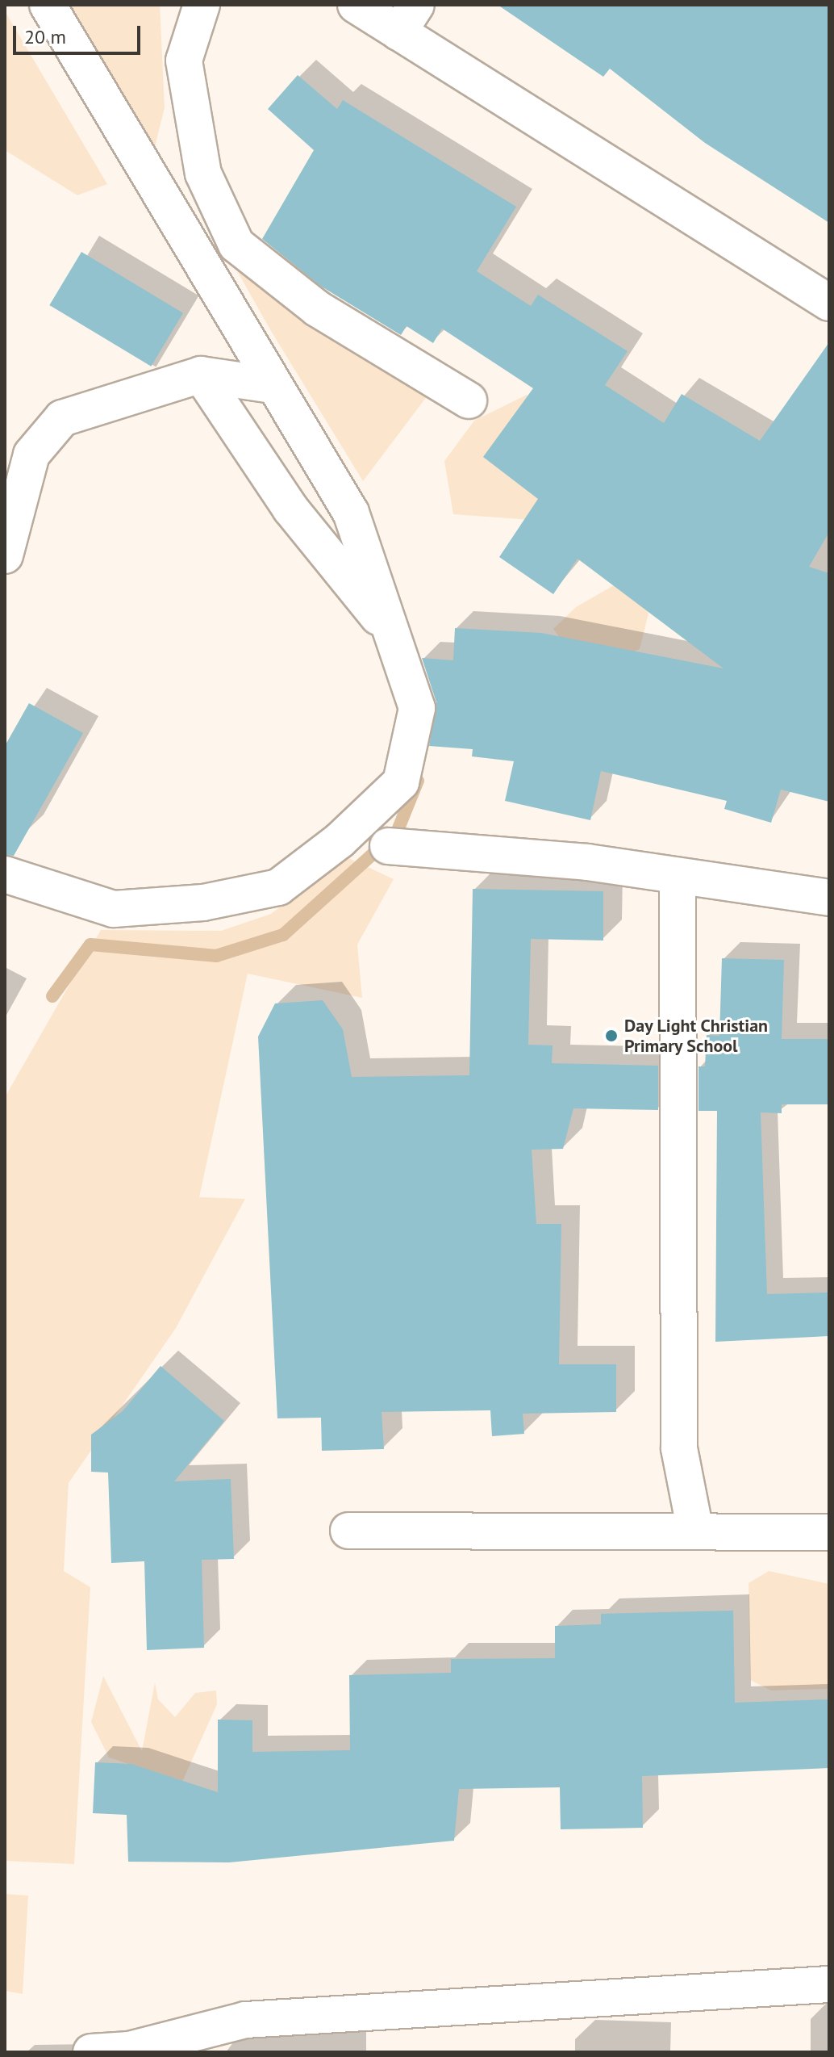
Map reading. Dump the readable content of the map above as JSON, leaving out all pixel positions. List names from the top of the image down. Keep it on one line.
{"places":["Day Light Christian Primary School"],"scale_bar":"20 m"}
